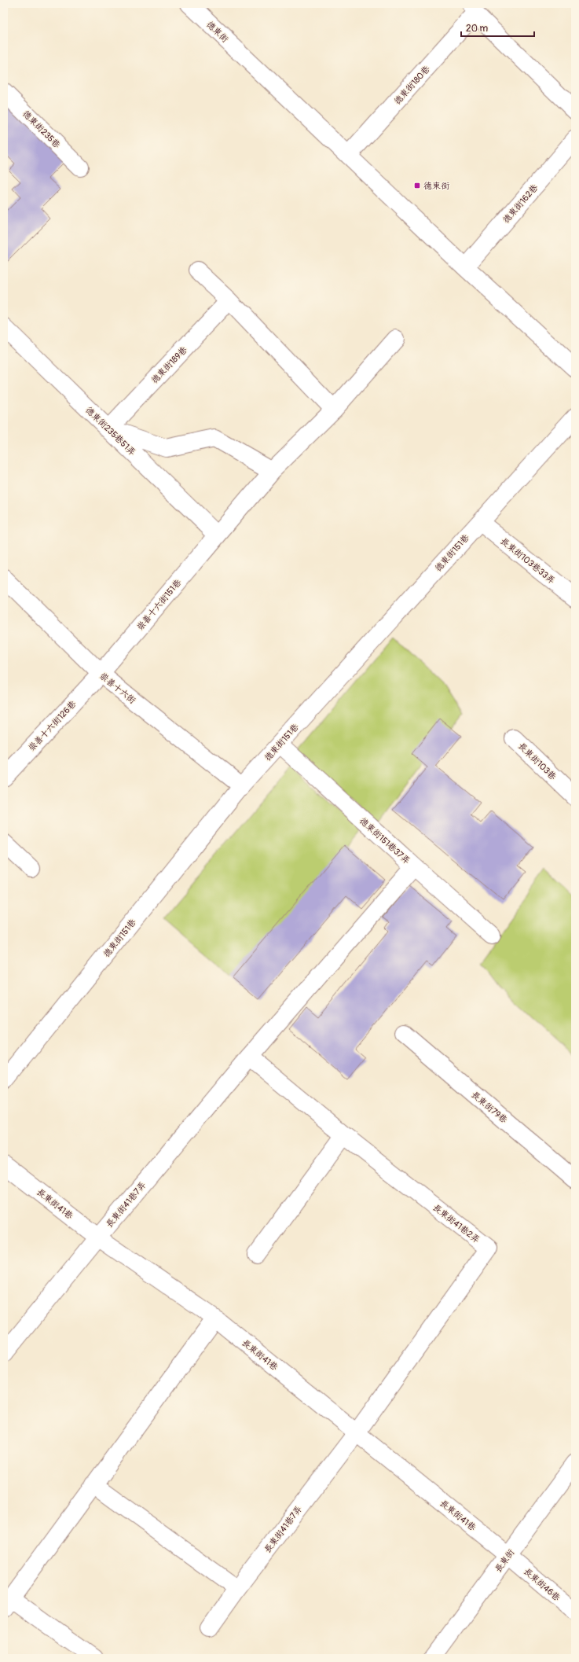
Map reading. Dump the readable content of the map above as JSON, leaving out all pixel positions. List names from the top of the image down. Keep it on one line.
{"streets":{"street":["德東街","德東街180巷","德東街235巷","德東街162巷","德東街189巷","德東街235巷51弄","德東街151巷","長東街103巷33弄","崇善十六街151巷","崇善十六街","崇善十六街126巷","長東街103巷","德東街151巷37弄","長東街79巷","長東街41巷","長東街41巷7弄","長東街41巷2弄","長東街","長東街46巷"]},"crossings":[["德東街","德東街180巷"],["德東街","德東街162巷"],["德東街189巷","德東街235巷51弄"],["德東街235巷51弄","崇善十六街151巷"],["德東街151巷","長東街103巷33弄"],["德東街151巷","崇善十六街"],["德東街151巷","德東街151巷37弄"],["崇善十六街151巷","崇善十六街"],["崇善十六街151巷","崇善十六街126巷"],["崇善十六街","崇善十六街126巷"],["德東街151巷37弄","長東街41巷7弄"],["長東街41巷","長東街41巷7弄"],["長東街41巷","長東街41巷2弄"],["長東街41巷","長東街"],["長東街41巷","長東街46巷"],["長東街41巷7弄","長東街41巷2弄"],["長東街","長東街46巷"]],"places":{"transit":["德東街"]},"scale_bar":"20 m"}
